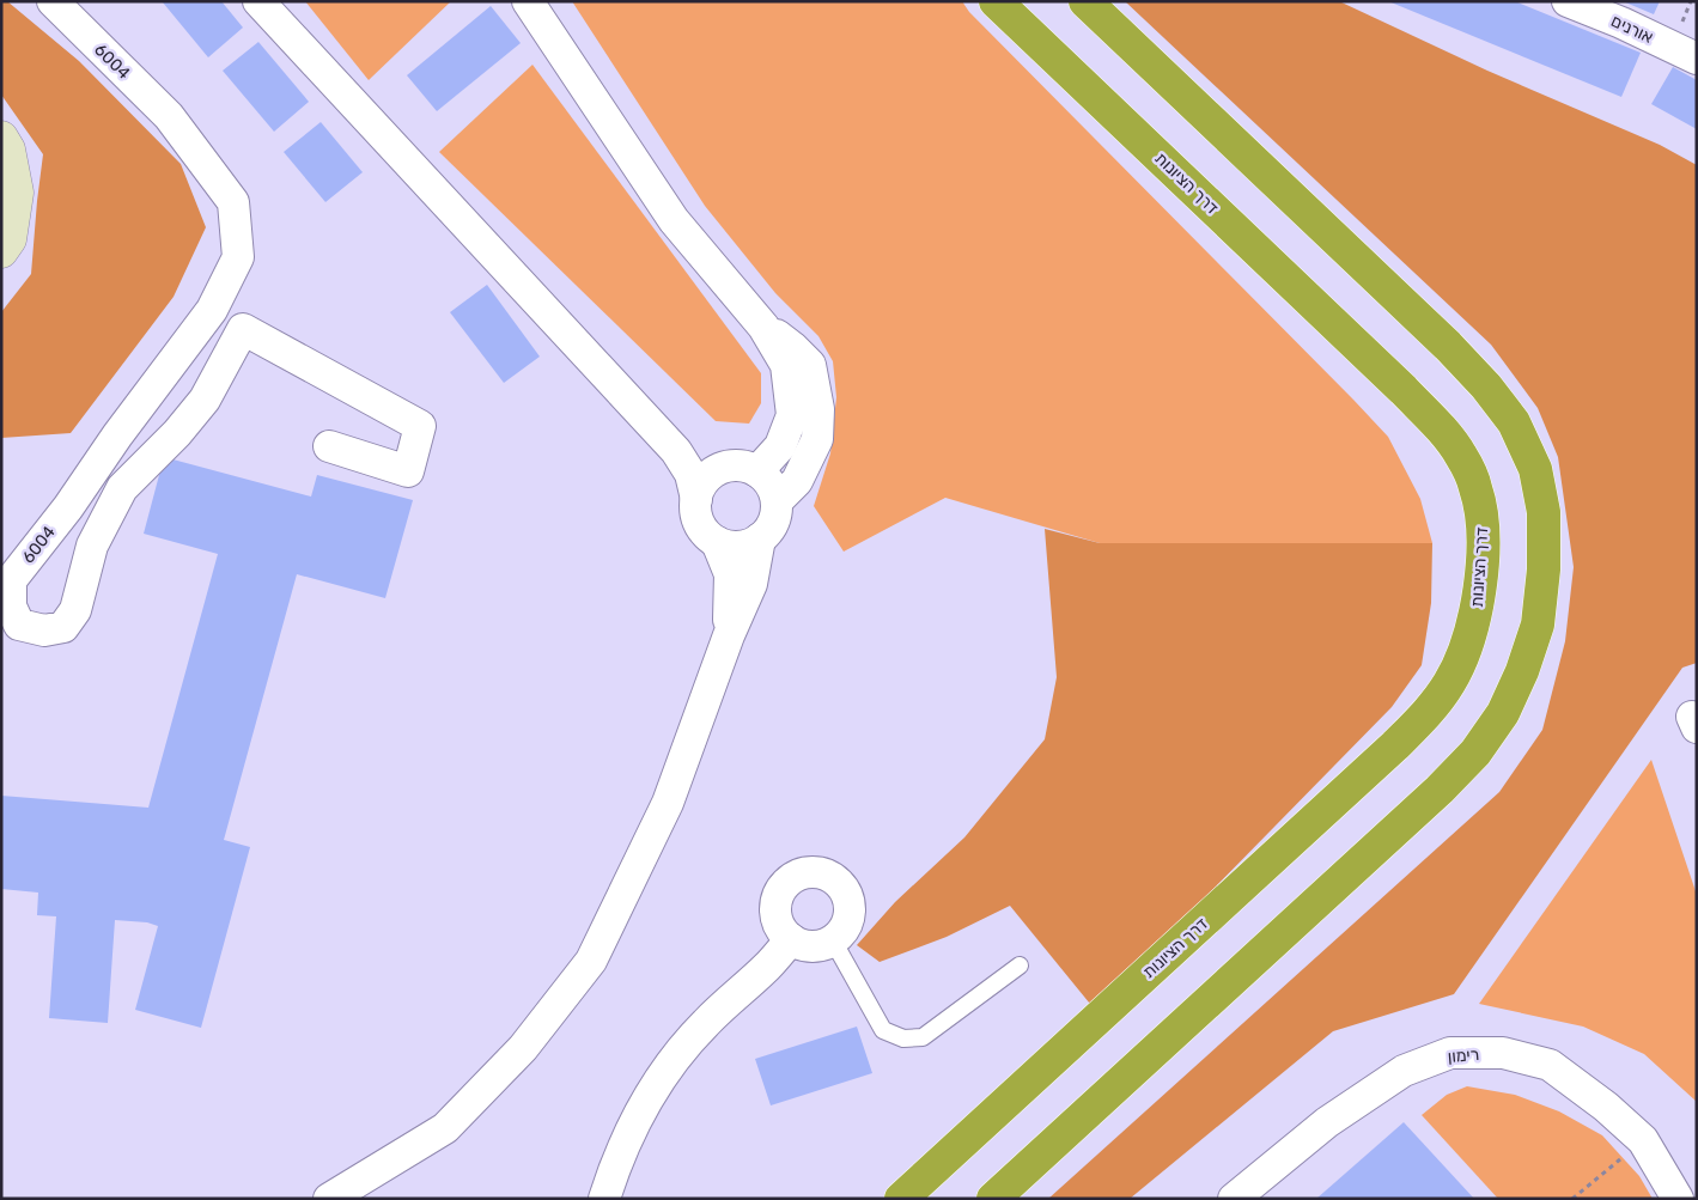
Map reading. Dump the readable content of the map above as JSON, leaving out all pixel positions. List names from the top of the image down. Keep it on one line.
{"streets":{"highway":["דרך הציונות"],"street":["אורנים","6004","רימון"]}}
